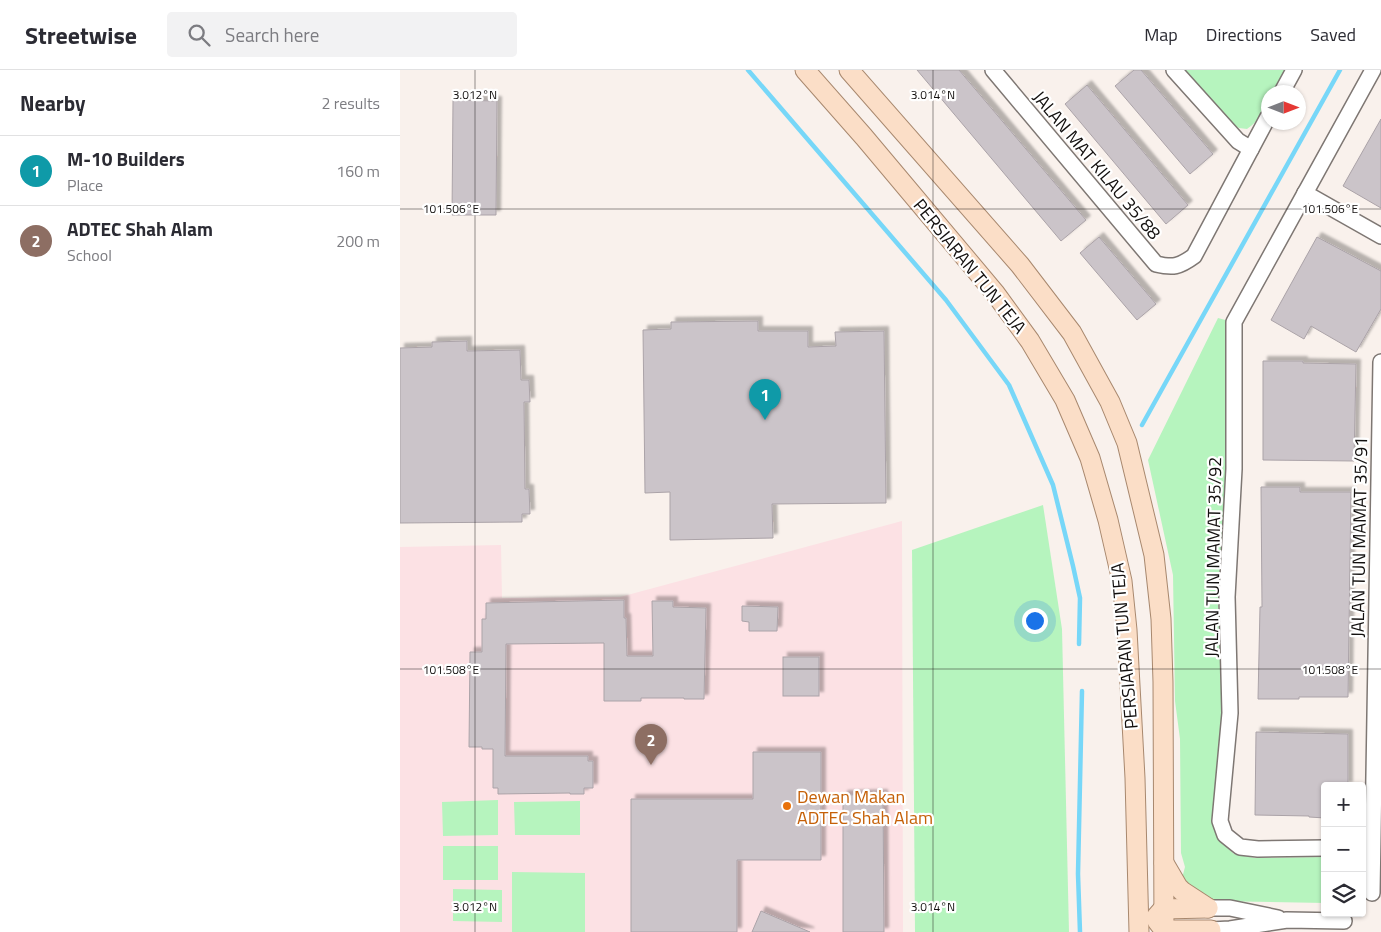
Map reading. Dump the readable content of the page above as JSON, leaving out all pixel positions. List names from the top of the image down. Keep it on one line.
{"streets":{"main road":["PERSIARAN TUN TEJA"],"street":["JALAN MAT KILAU 35/88","JALAN TUN MAMAT 35/91","JALAN TUN MAMAT 35/92"]},"places":["Dewan Makan ADTEC Shah Alam"],"north":"right","page":{"header":"Streetwise","search":"Search here","nav":["Map","Directions","Saved"],"heading":["Nearby","2 results"],"list":[{"mark":"1","name":"M-10 Builders","note":"Place","value":"160 m"},{"mark":"2","name":"ADTEC Shah Alam","note":"School","value":"200 m"}],"pins":["1","2"],"map_buttons":["+","−"]},"coordinates":["3.012°N","3.014°N","101.506°E","101.508°E"]}
